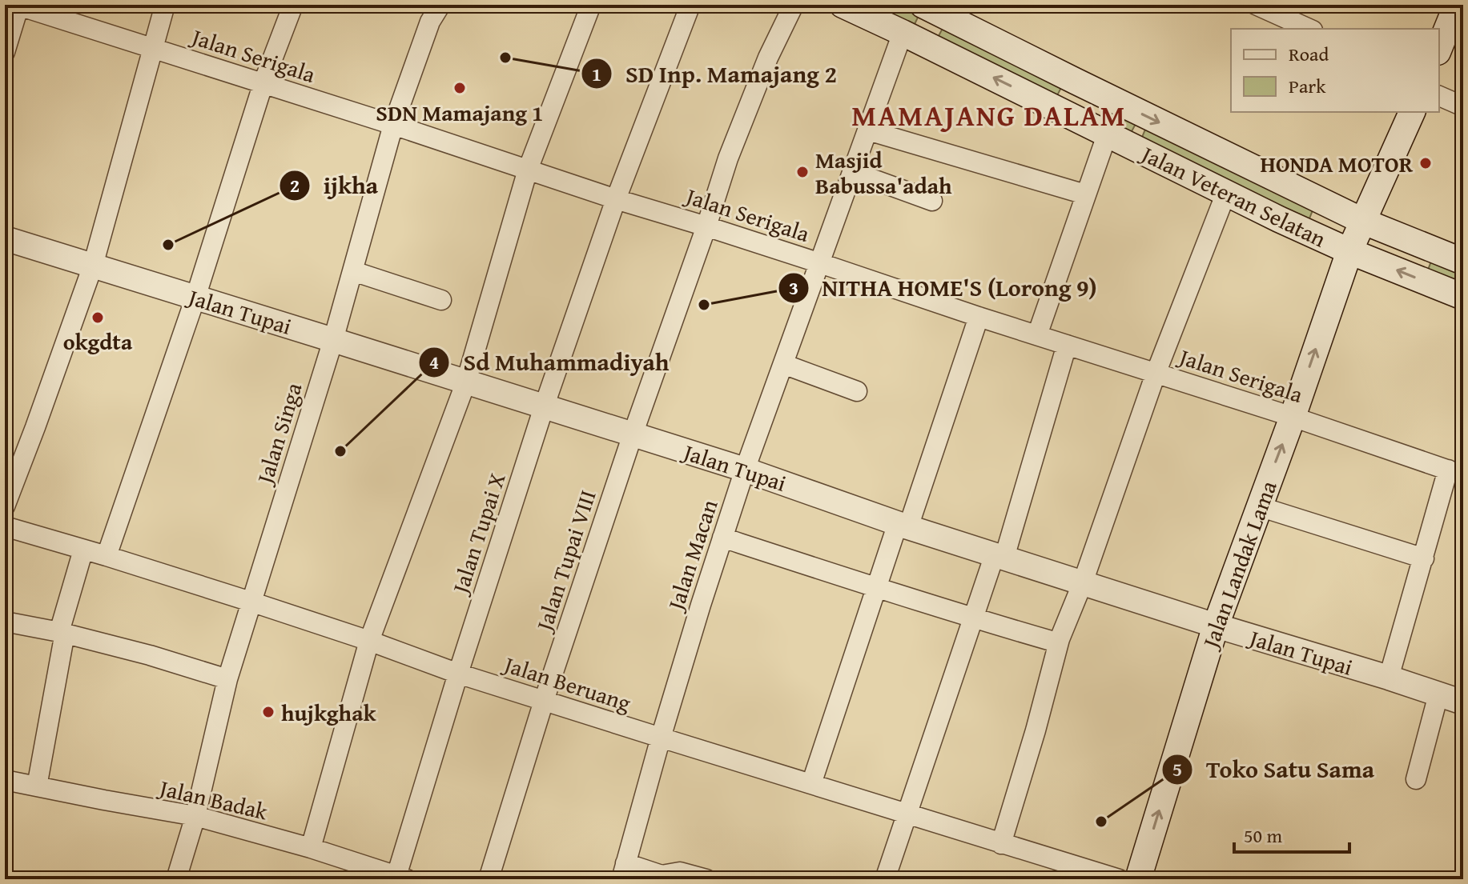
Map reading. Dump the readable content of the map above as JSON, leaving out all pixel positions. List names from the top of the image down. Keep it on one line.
{"streets":{"main road":["Jalan Veteran Selatan","Jalan Landak Lama"],"street":["Jalan Serigala","Jalan Tupai","Jalan Singa","Jalan Tupai X","Jalan Macan","Jalan Tupai VIII","Jalan Beruang","Jalan Badak"]},"crossings":[["Jalan Serigala","Jalan Singa"],["Jalan Serigala","Jalan Tupai X"],["Jalan Serigala","Jalan Macan"],["Jalan Serigala","Jalan Tupai VIII"],["Jalan Serigala","Jalan Landak Lama"],["Jalan Veteran Selatan","Jalan Macan"],["Jalan Veteran Selatan","Jalan Landak Lama"],["Jalan Tupai","Jalan Singa"],["Jalan Tupai","Jalan Tupai X"],["Jalan Tupai","Jalan Macan"],["Jalan Tupai","Jalan Tupai VIII"],["Jalan Tupai","Jalan Landak Lama"],["Jalan Singa","Jalan Beruang"],["Jalan Singa","Jalan Badak"],["Jalan Tupai X","Jalan Beruang"],["Jalan Tupai X","Jalan Badak"],["Jalan Macan","Jalan Beruang"],["Jalan Tupai VIII","Jalan Beruang"]],"one_way":["Jalan Landak Lama"],"districts":["MAMAJANG DALAM"],"places":["SD Inp. Mamajang 2","SDN Mamajang 1","HONDA MOTOR","Masjid Babussa'adah","ijkha","NITHA HOME'S (Lorong 9)","okgdta","Sd Muhammadiyah","hujkghak","Toko Satu Sama"],"legend":["Road","Park"],"scale_bar":"50 m"}
